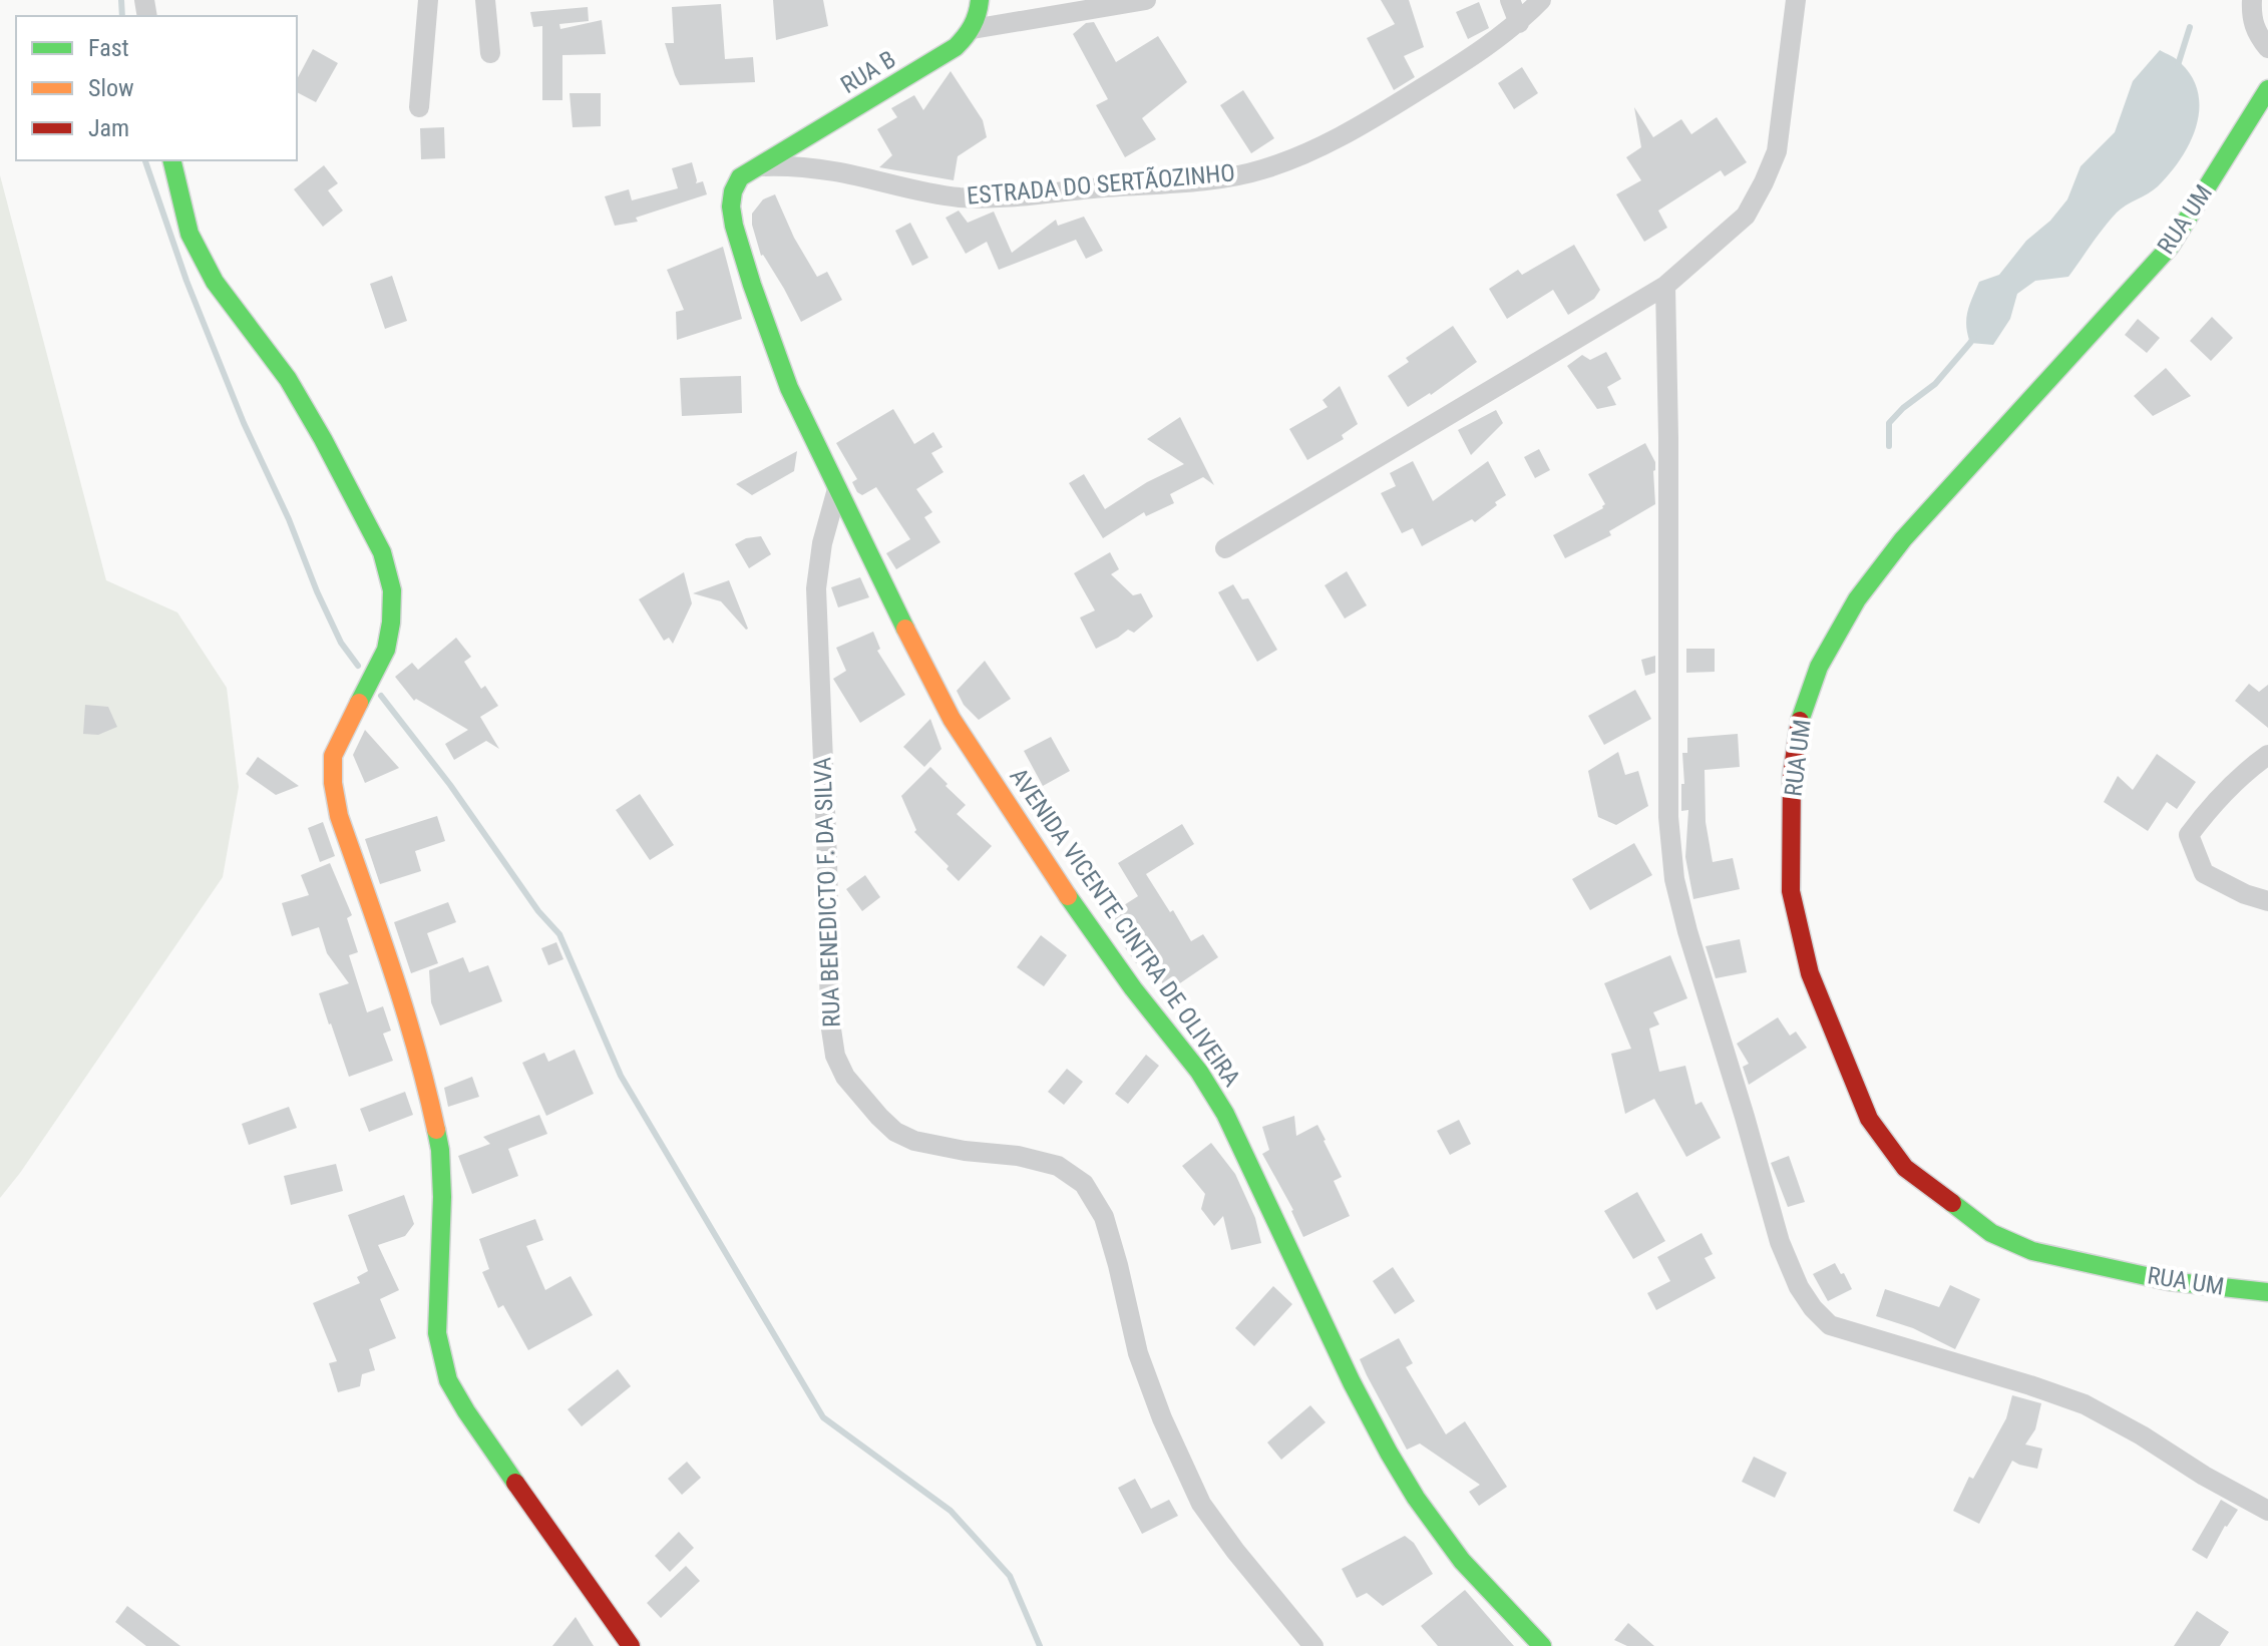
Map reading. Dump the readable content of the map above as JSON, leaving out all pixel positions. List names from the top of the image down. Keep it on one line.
{"streets":{"street":["RUA B","ESTRADA DO SERTÃOZINHO","RUA UM","RUA BENEDICTO F. DA SILVA","AVENIDA VICENTE CINTRA DE OLIVEIRA"]},"crossings":[["RUA B","ESTRADA DO SERTÃOZINHO"],["RUA B","AVENIDA VICENTE CINTRA DE OLIVEIRA"],["ESTRADA DO SERTÃOZINHO","AVENIDA VICENTE CINTRA DE OLIVEIRA"],["RUA BENEDICTO F. DA SILVA","AVENIDA VICENTE CINTRA DE OLIVEIRA"]],"legend":["Fast","Slow","Jam"]}
